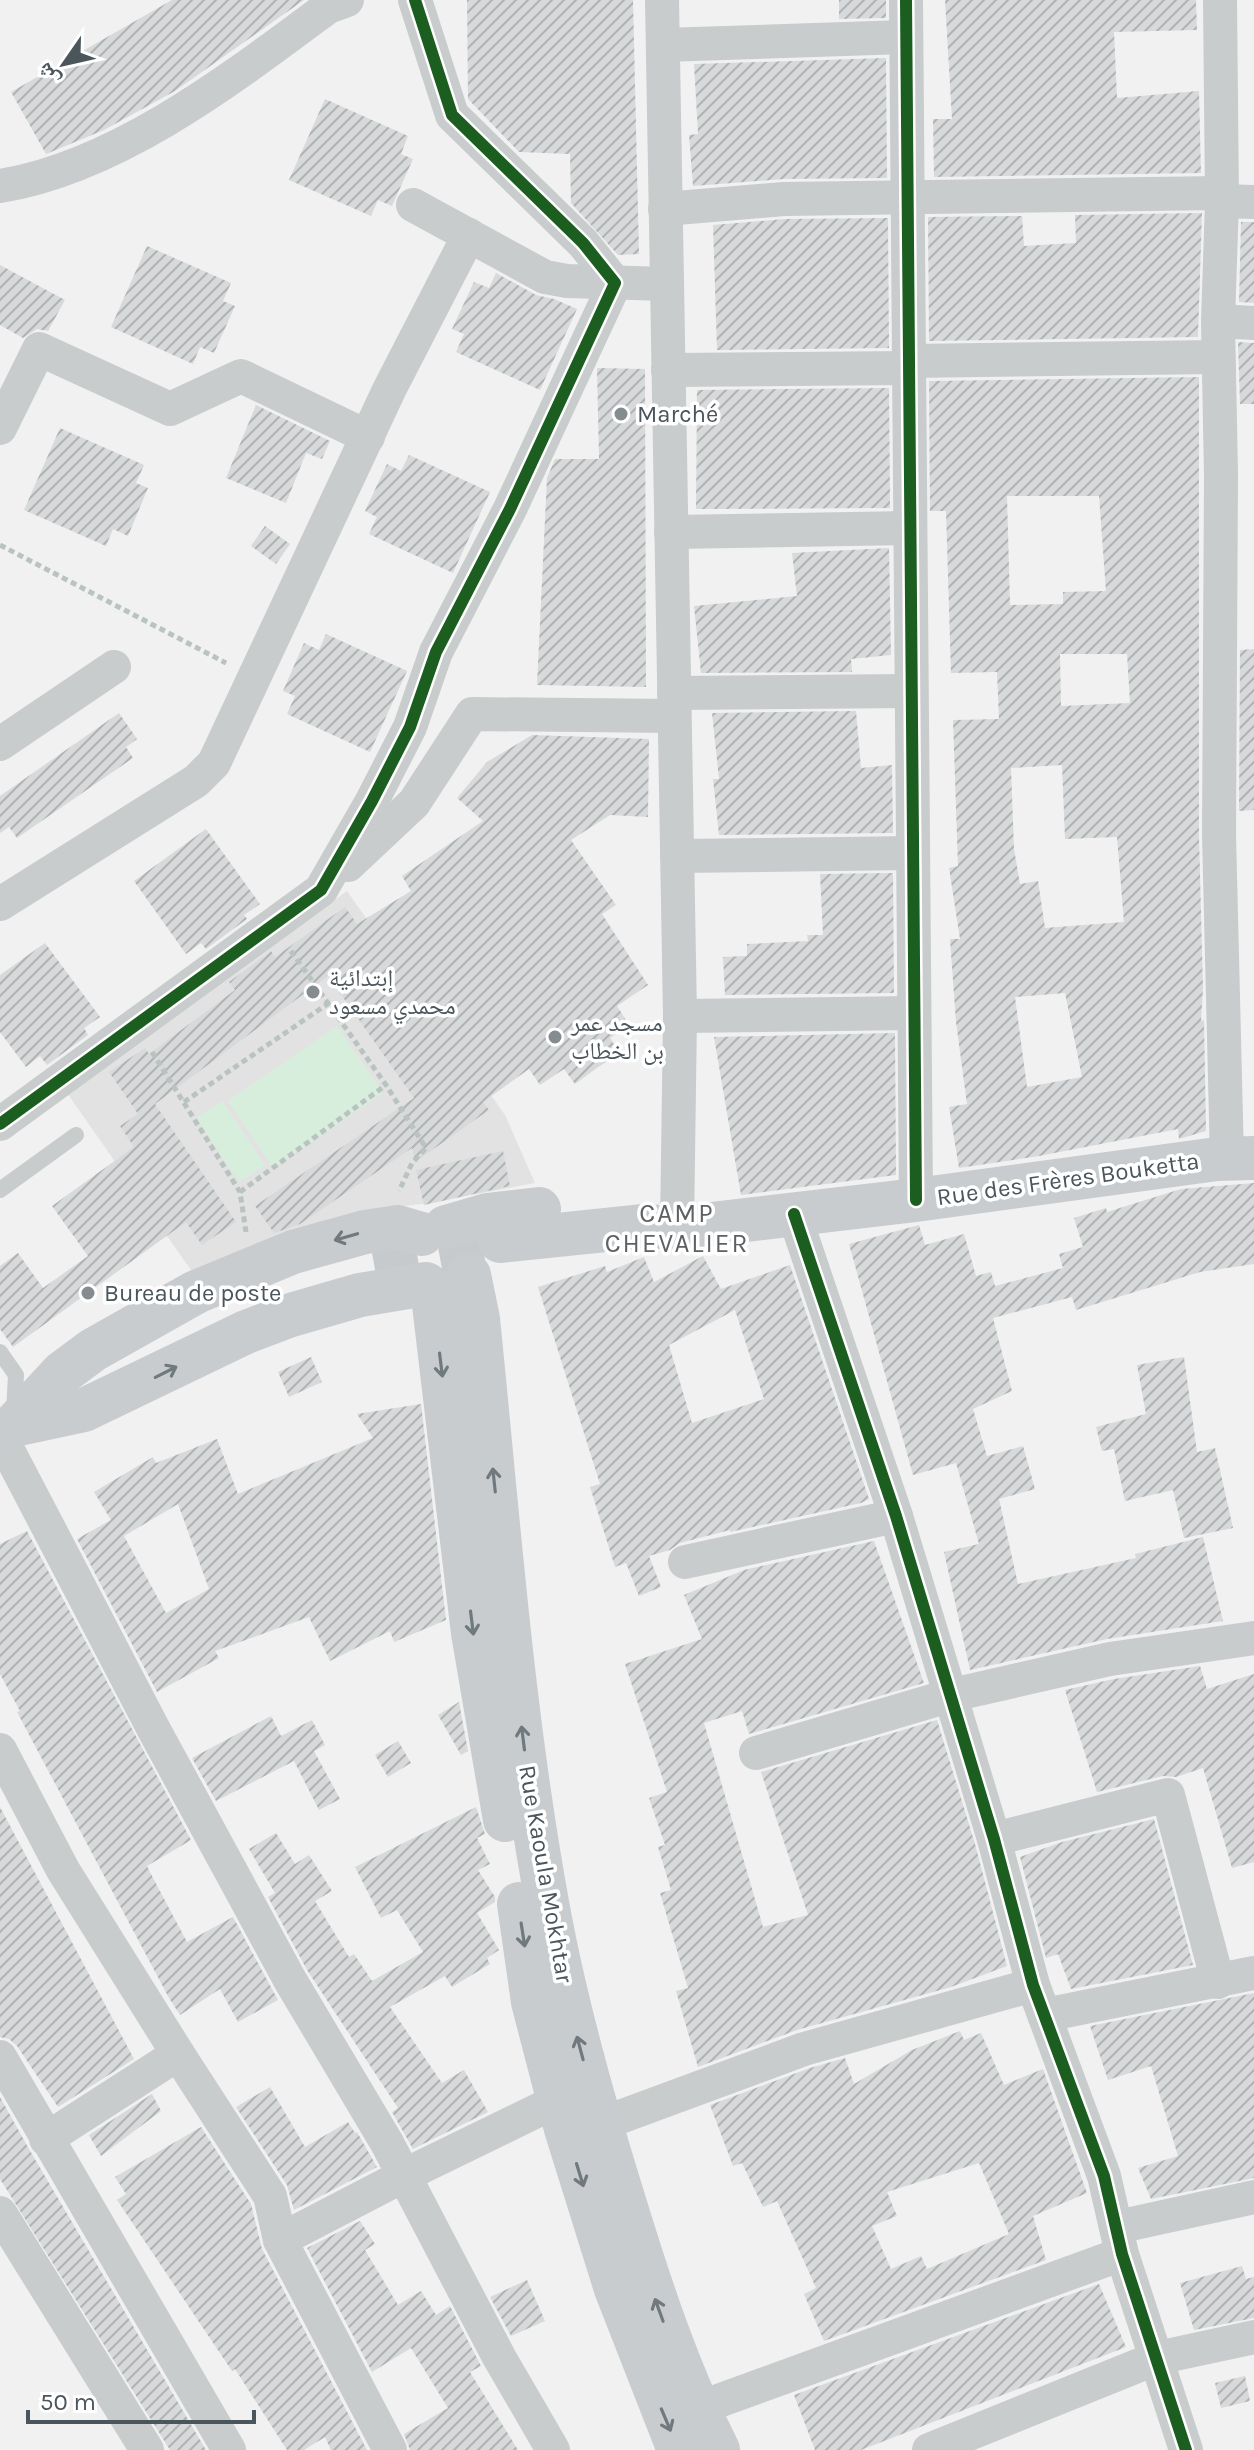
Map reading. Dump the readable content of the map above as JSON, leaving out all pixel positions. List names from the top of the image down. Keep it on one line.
{"streets":{"main road":["Rue des Frères Bouketta","Rue Kaoula Mokhtar"]},"crossings":[["Rue des Frères Bouketta","Rue Kaoula Mokhtar"]],"districts":["CAMP CHEVALIER"],"places":["Marché","إبتدائية محمدي مسعود","مسجد عمر بن الخطاب","Bureau de poste"],"scale_bar":"50 m","north":"bottom left"}
